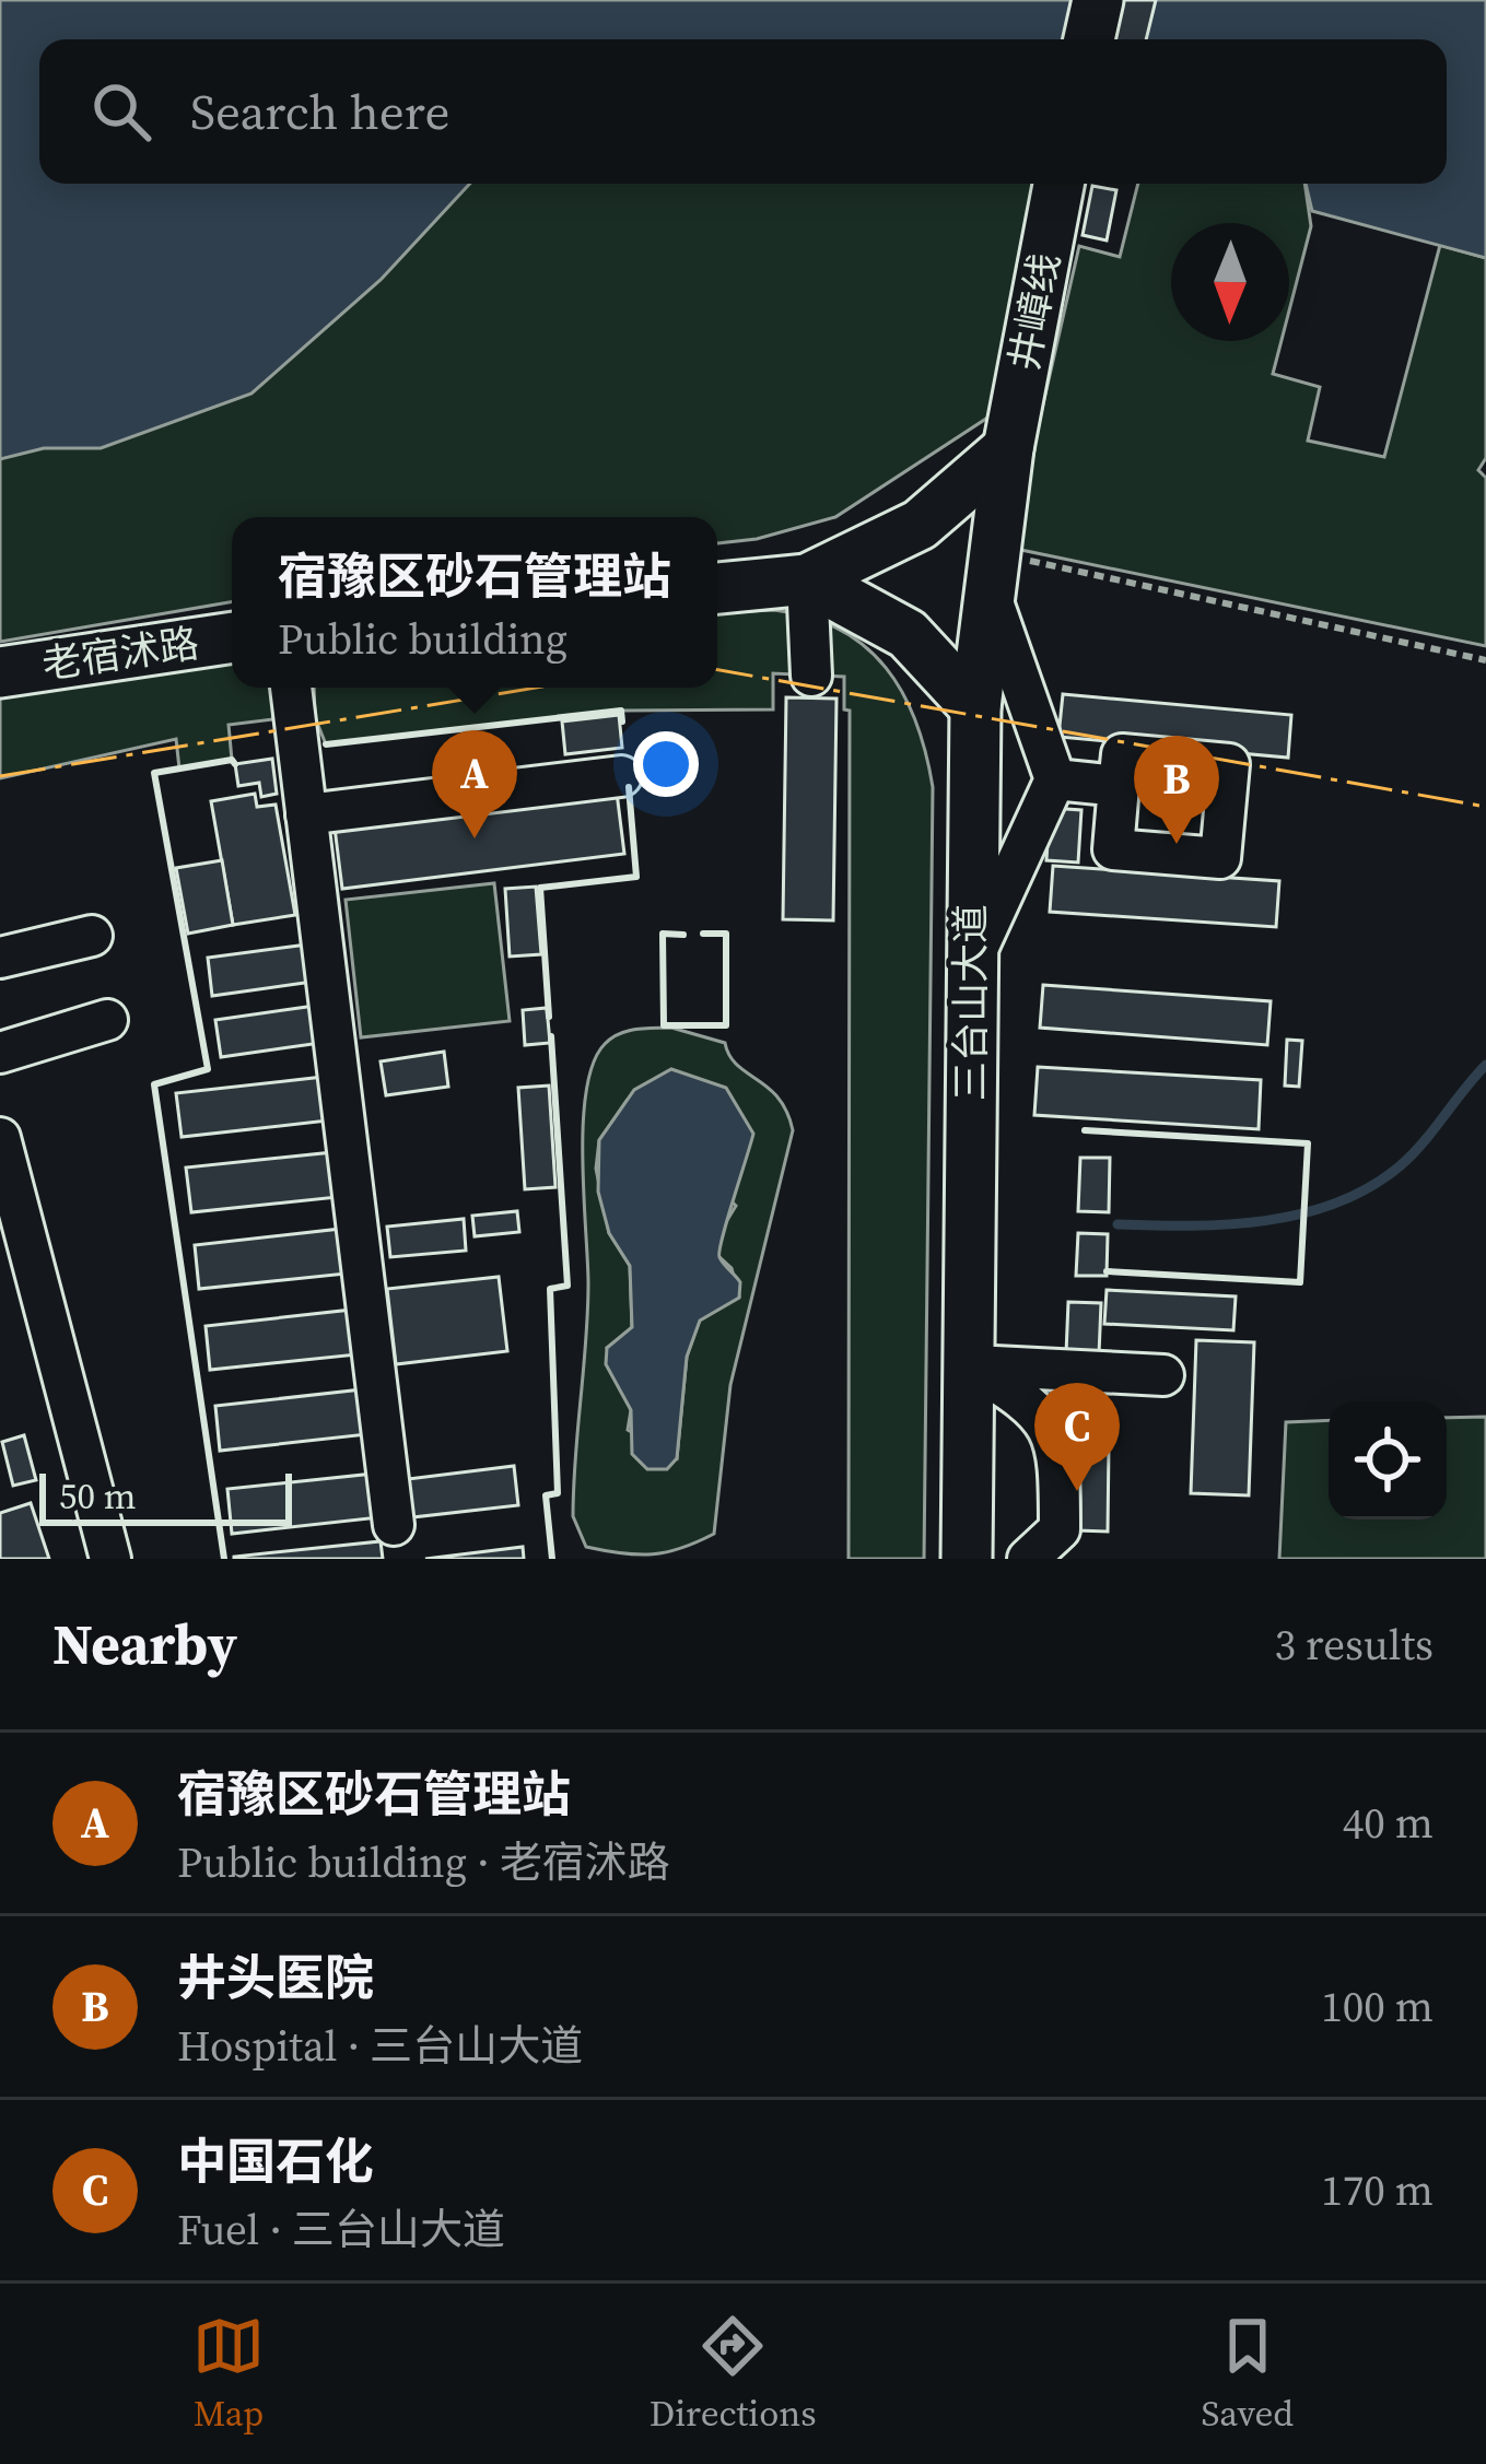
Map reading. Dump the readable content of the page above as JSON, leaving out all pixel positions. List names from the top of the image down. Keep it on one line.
{"streets":{"main road":["井嶂线","老宿沭路","三台山大道"]},"crossings":[["井嶂线","三台山大道"]],"scale_bar":"50 m","north":"bottom","page":{"search":"Search here","popup":["宿豫区砂石管理站","Public building"],"pins":["A","B","C"],"scale":"50 m","heading":["Nearby","3 results"],"list":[{"mark":"A","name":"宿豫区砂石管理站","note":"Public building · 老宿沭路","value":"40 m"},{"mark":"B","name":"井头医院","note":"Hospital · 三台山大道","value":"100 m"},{"mark":"C","name":"中国石化","note":"Fuel · 三台山大道","value":"170 m"}],"nav":["Map","Directions","Saved"]}}
